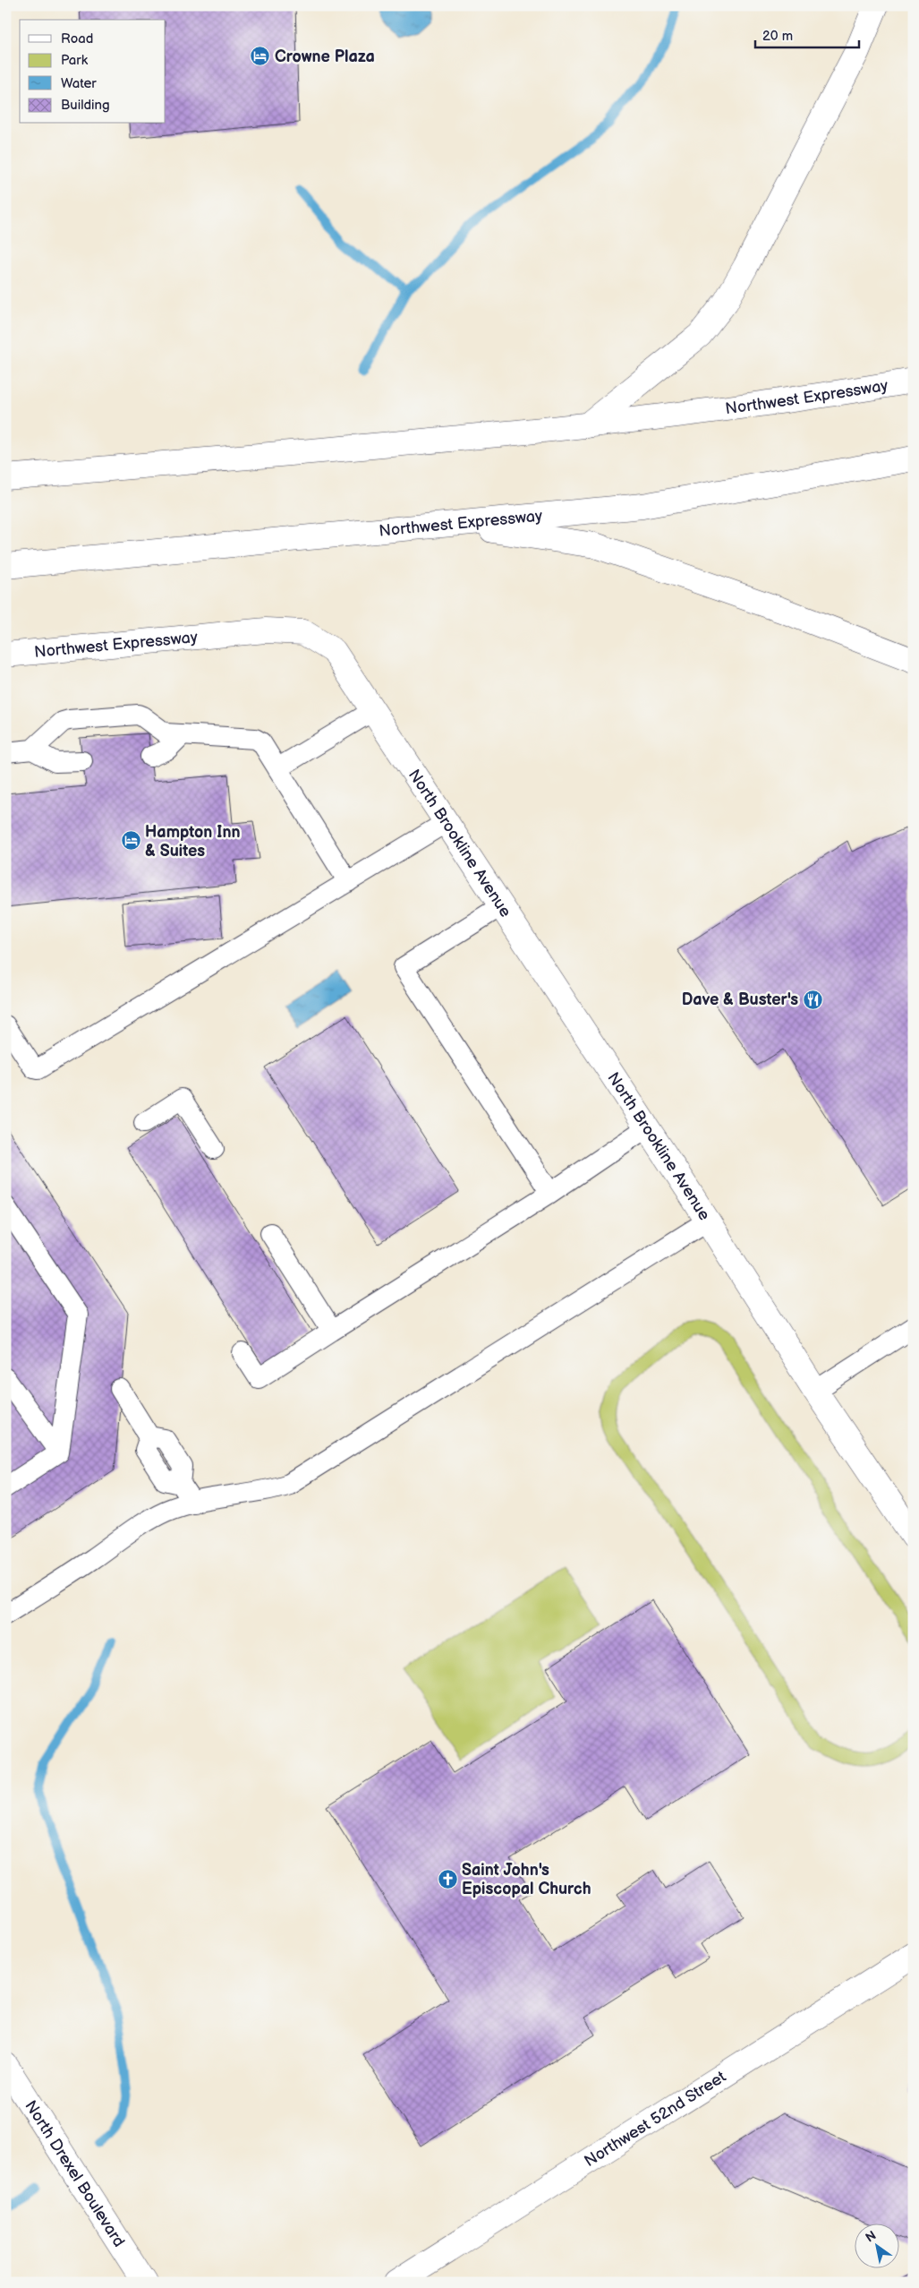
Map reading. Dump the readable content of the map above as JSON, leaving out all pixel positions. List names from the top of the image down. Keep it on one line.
{"streets":{"main road":["Northwest Expressway","North Brookline Avenue","Northwest 52nd Street","North Drexel Boulevard"]},"crossings":[["Northwest Expressway","North Brookline Avenue"]],"places":{"hotel":["Crowne Plaza","Hampton Inn & Suites"],"restaurant":["Dave & Buster's"],"church":["Saint John's Episcopal Church"]},"legend":["Road","Park","Water","Building"],"scale_bar":"20 m","north":"top left"}
